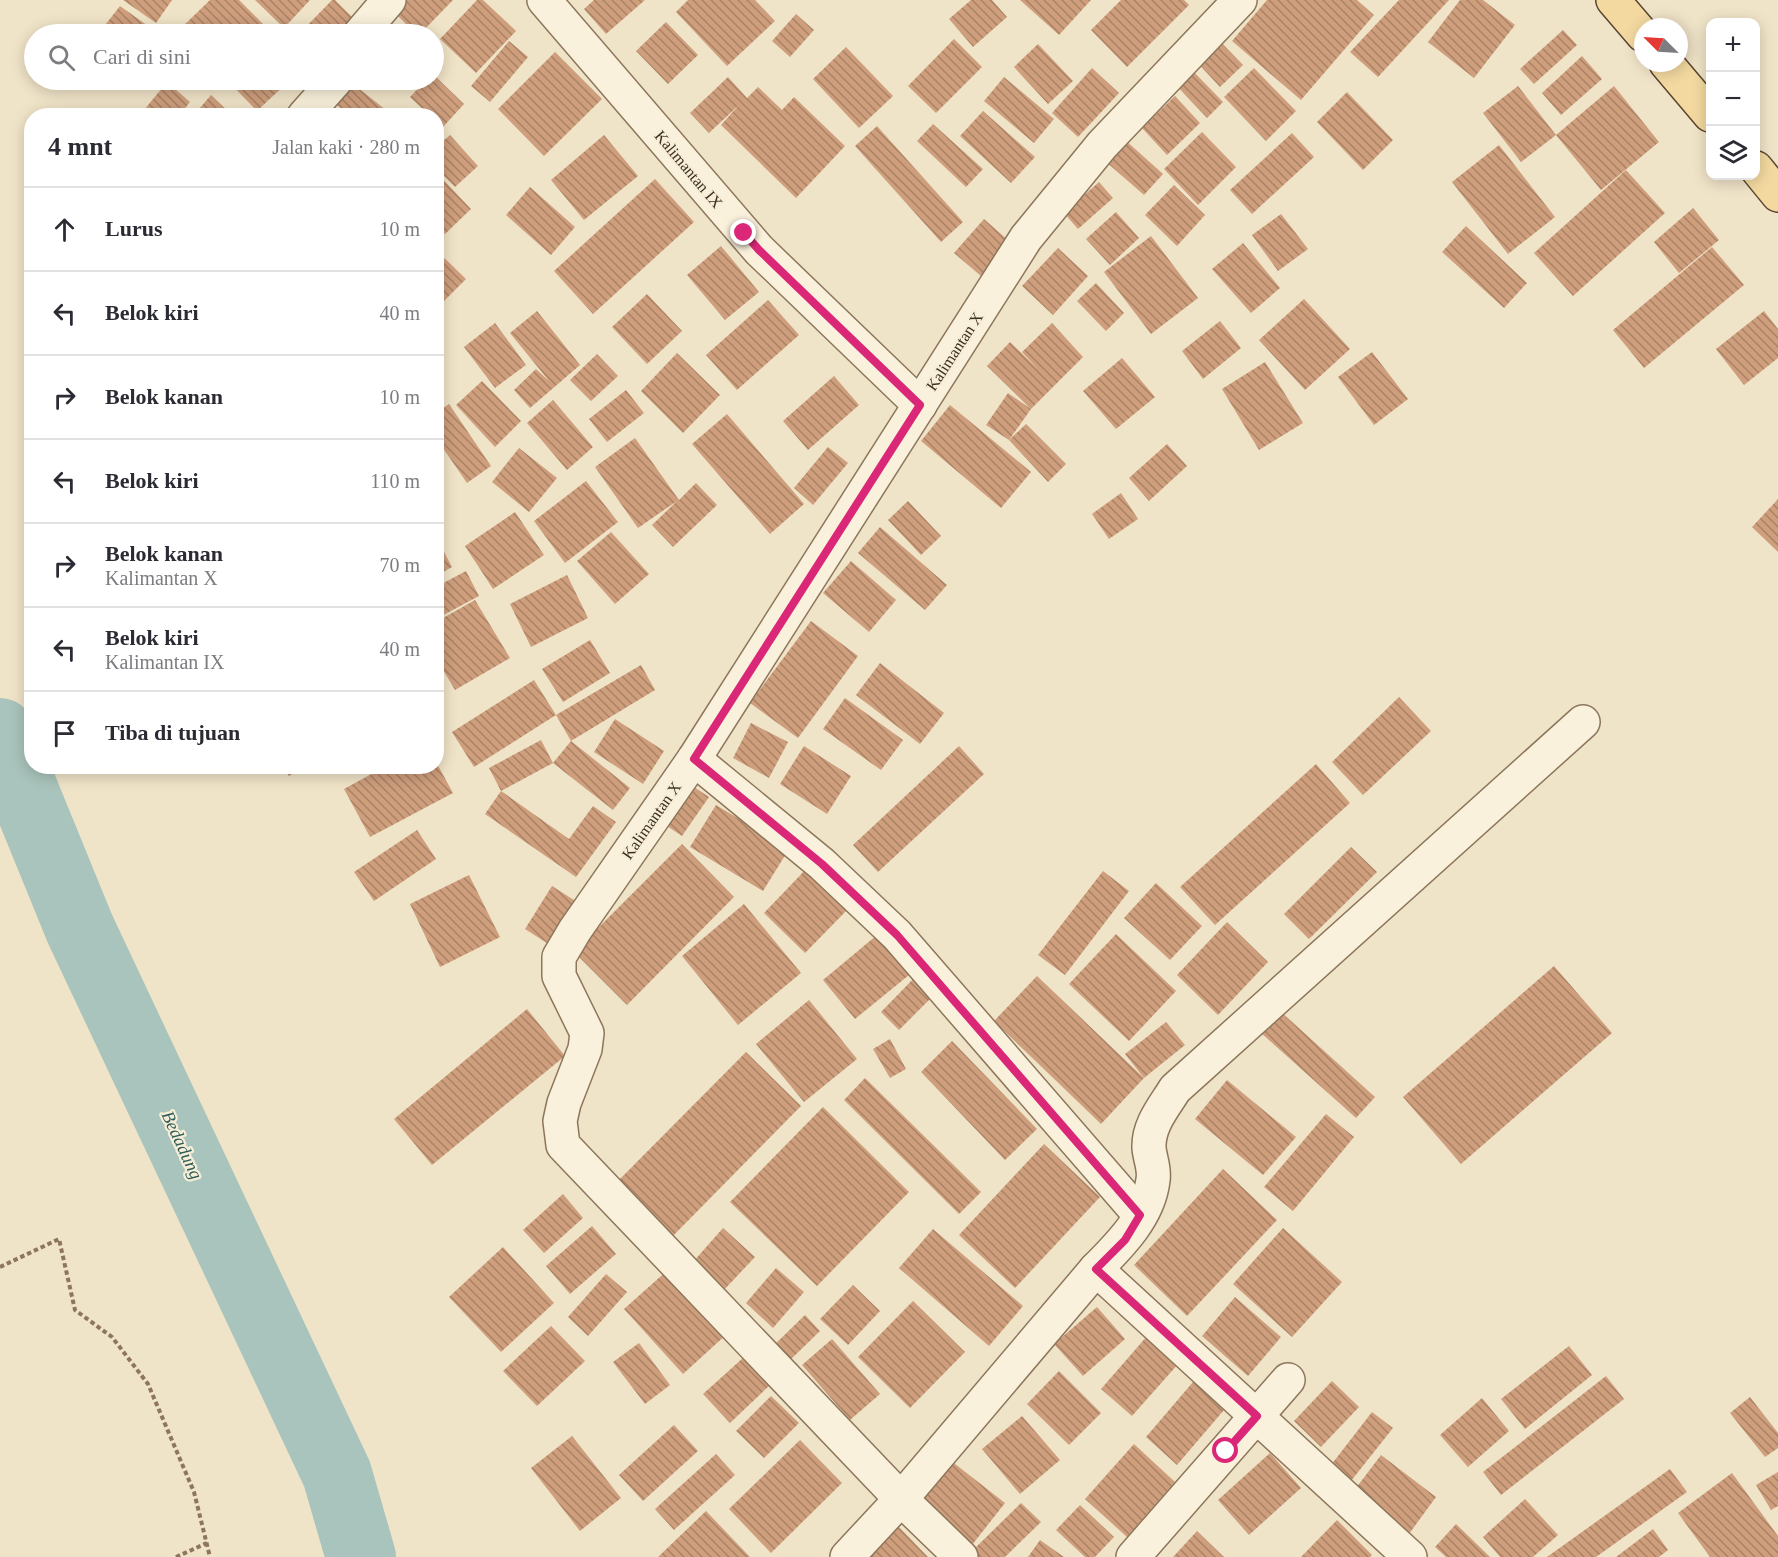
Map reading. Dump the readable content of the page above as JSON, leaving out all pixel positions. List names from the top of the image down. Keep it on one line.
{"streets":{"street":["Kalimantan IX","Kalimantan X"]},"crossings":[["Kalimantan IX","Kalimantan X"]],"water":["Bedadung"],"north":"top left","page":{"map_buttons":["+","−"],"search":"Cari di sini","heading":["4 mnt","Jalan kaki · 280 m"],"list":[["Lurus","10 m"],["Belok kiri","40 m"],["Belok kanan","10 m"],["Belok kiri","110 m"],["Belok kanan","Kalimantan X","70 m"],["Belok kiri","Kalimantan IX","40 m"],"Tiba di tujuan"]}}
